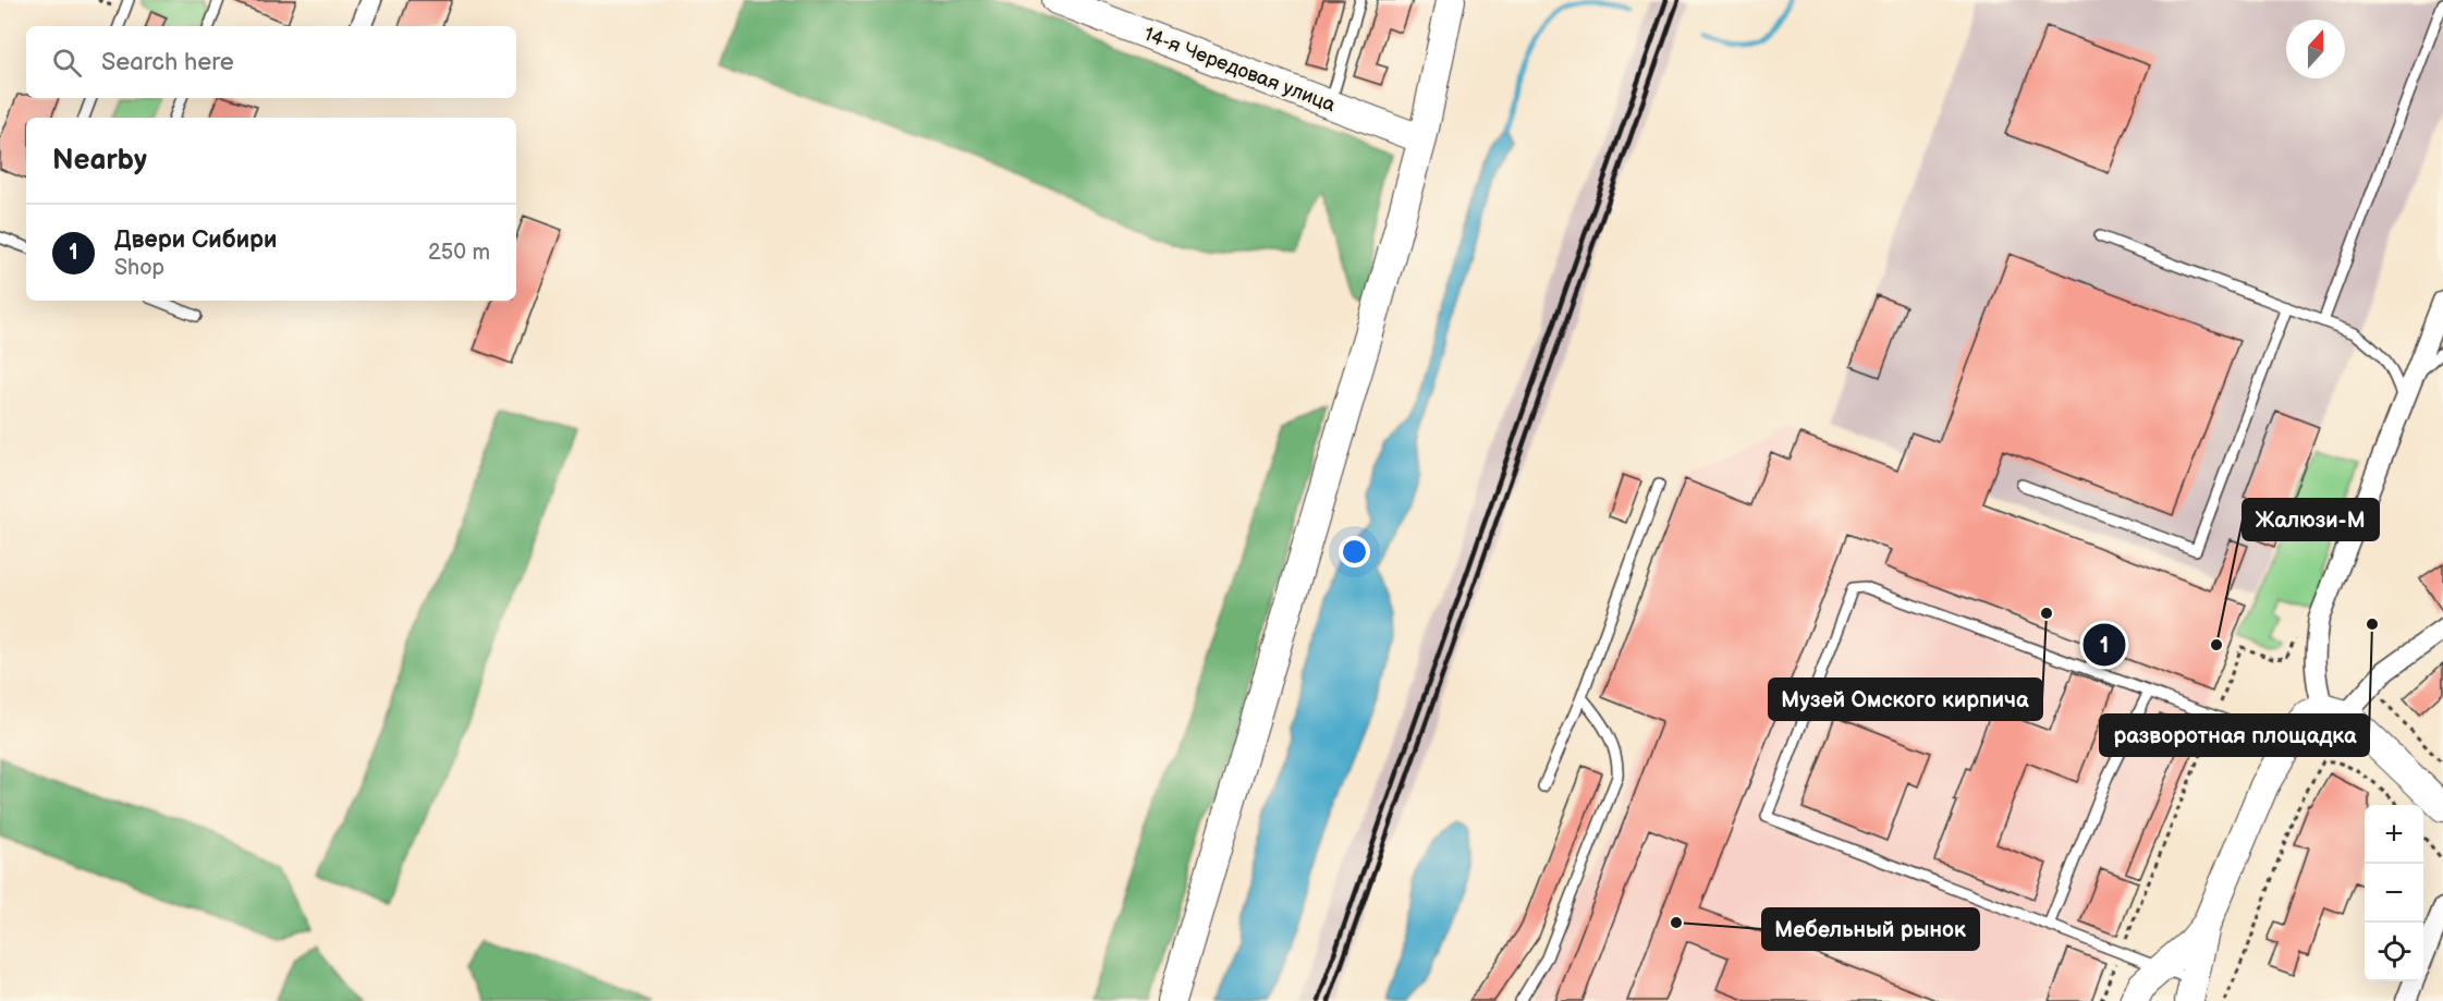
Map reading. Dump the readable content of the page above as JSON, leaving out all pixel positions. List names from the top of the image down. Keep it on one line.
{"streets":{"main road":["14-я Чередовая улица"]},"places":["Музей Омского кирпича","разворотная площадка","Жалюзи-М","Мебельный рынок"],"north":"top","page":{"search":"Search here","heading":"Nearby","list":[{"mark":"1","name":"Двери Сибири","note":"Shop","value":"250 m"}],"pins":"1","map_buttons":["+","−"]}}
